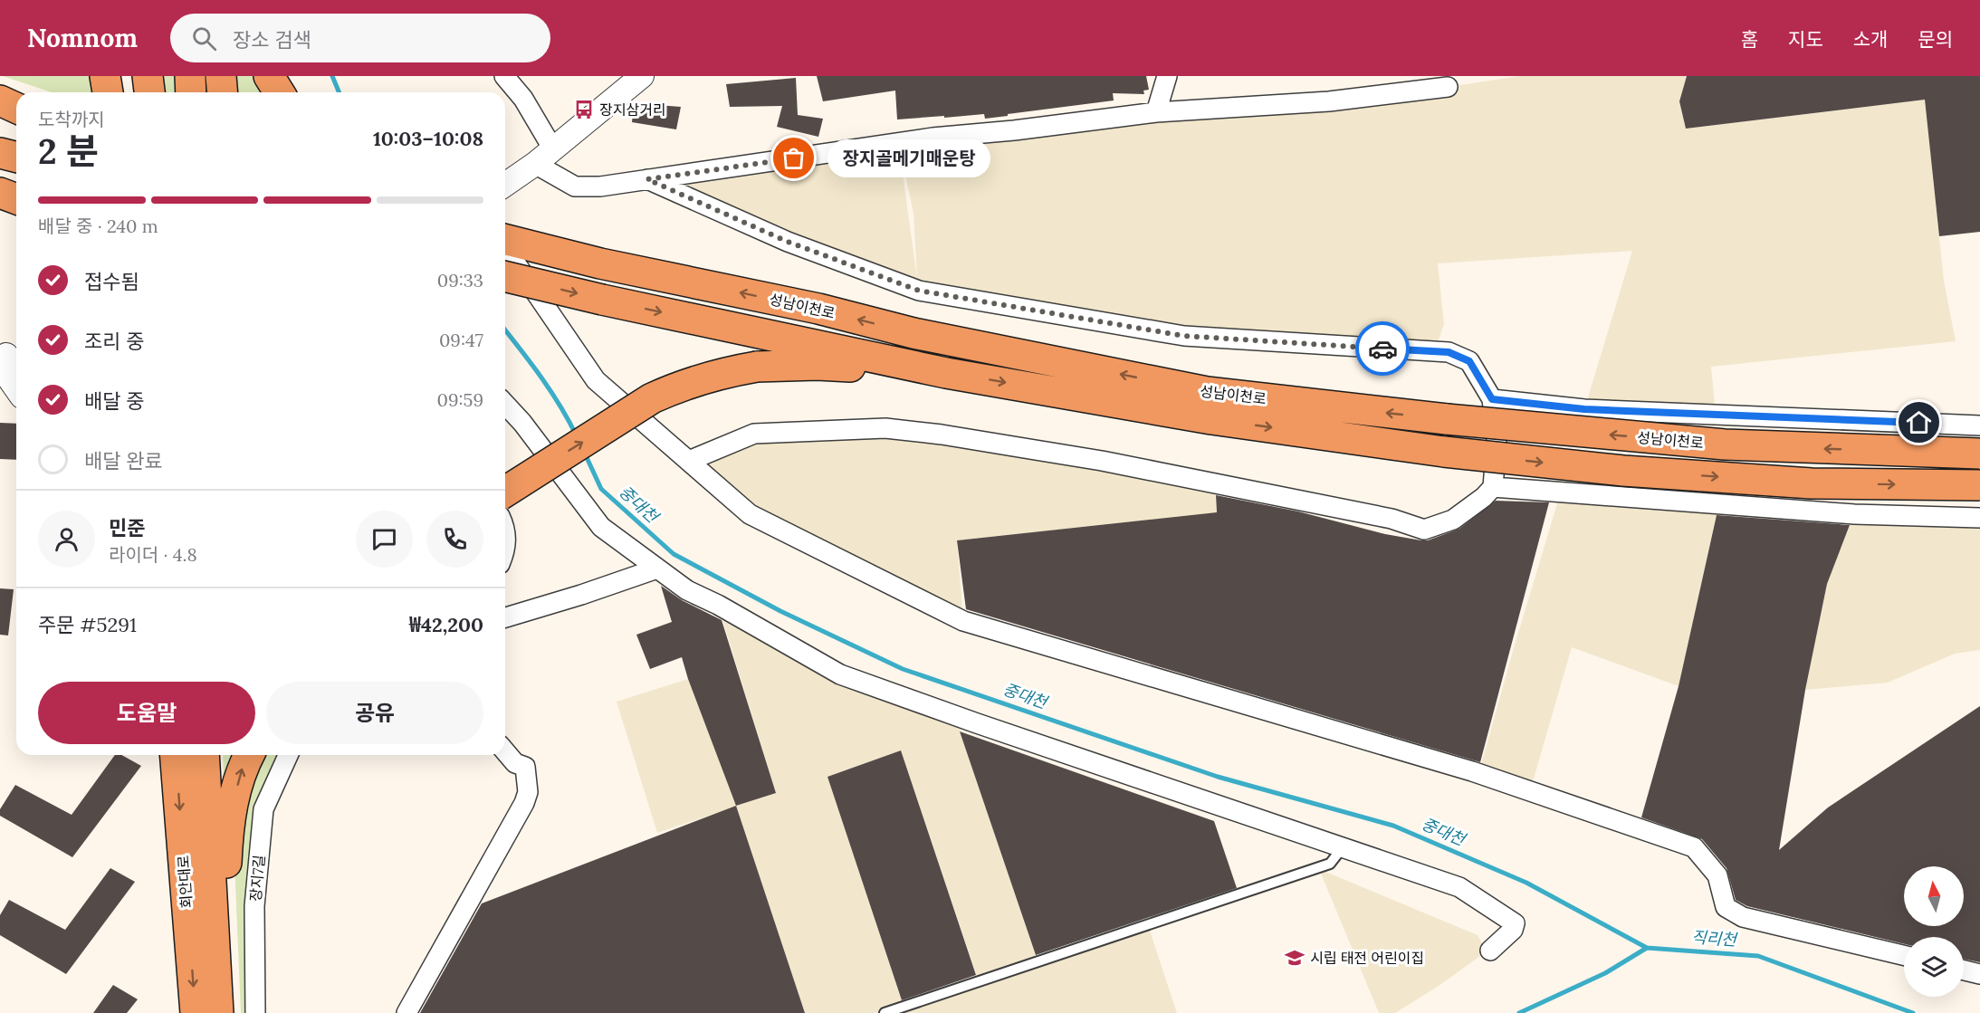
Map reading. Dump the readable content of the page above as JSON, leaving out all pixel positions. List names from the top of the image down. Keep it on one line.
{"streets":{"highway":["성남이천로","회안대로"],"street":["장지7길"]},"water":["중대천","직리천"],"places":{"bus stop":["장지삼거리"],"other":["장지골메기매운탕"],"school or university":["시립 태전 어린이집"]},"north":"top","page":{"header":"Nomnom","search":"장소 검색","nav":["홈","지도","소개","문의"],"heading":["2 분","도착까지","10:03–10:08"],"panel":["민준","라이더 · 4.8","주문 #5291","₩42,200"],"bubble":"장지골메기매운탕","bar":"배달 중 · 240 m","list":[["접수됨","09:33"],["조리 중","09:47"],["배달 중","09:59"],"배달 완료"],"buttons":["도움말","공유"]}}
